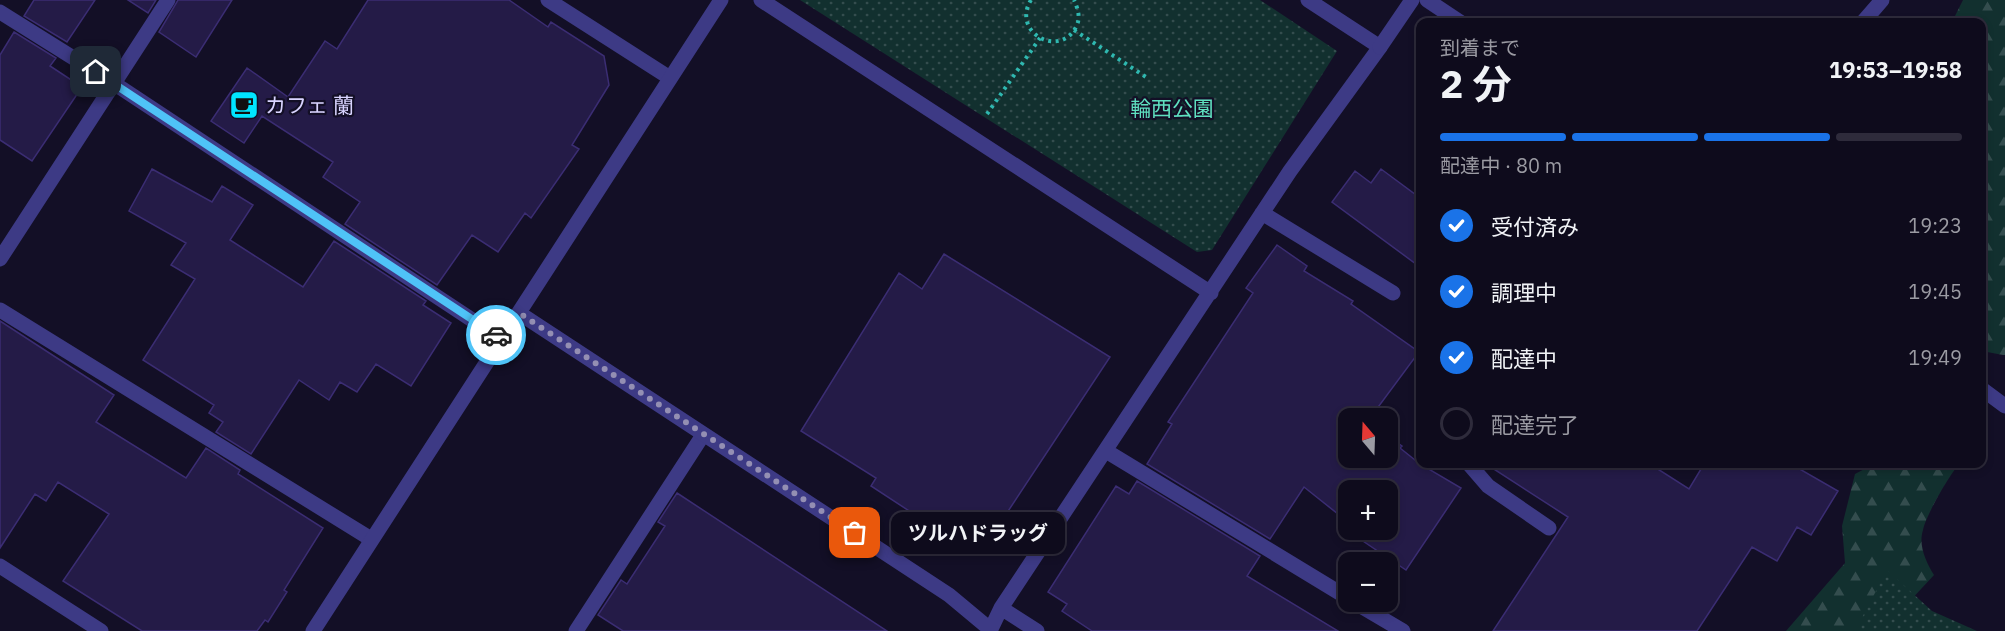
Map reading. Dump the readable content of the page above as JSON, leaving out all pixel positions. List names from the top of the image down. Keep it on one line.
{"parks":["輪西公園"],"places":{"cafe":["カフェ 蘭"],"other":["ツルハドラッグ"]},"north":"top","page":{"heading":["2 分","到着まで","19:53–19:58"],"bar":"配達中 · 80 m","list":[["受付済み","19:23"],["調理中","19:45"],["配達中","19:49"],"配達完了"],"map_buttons":["+","−"],"bubble":"ツルハドラッグ"}}
